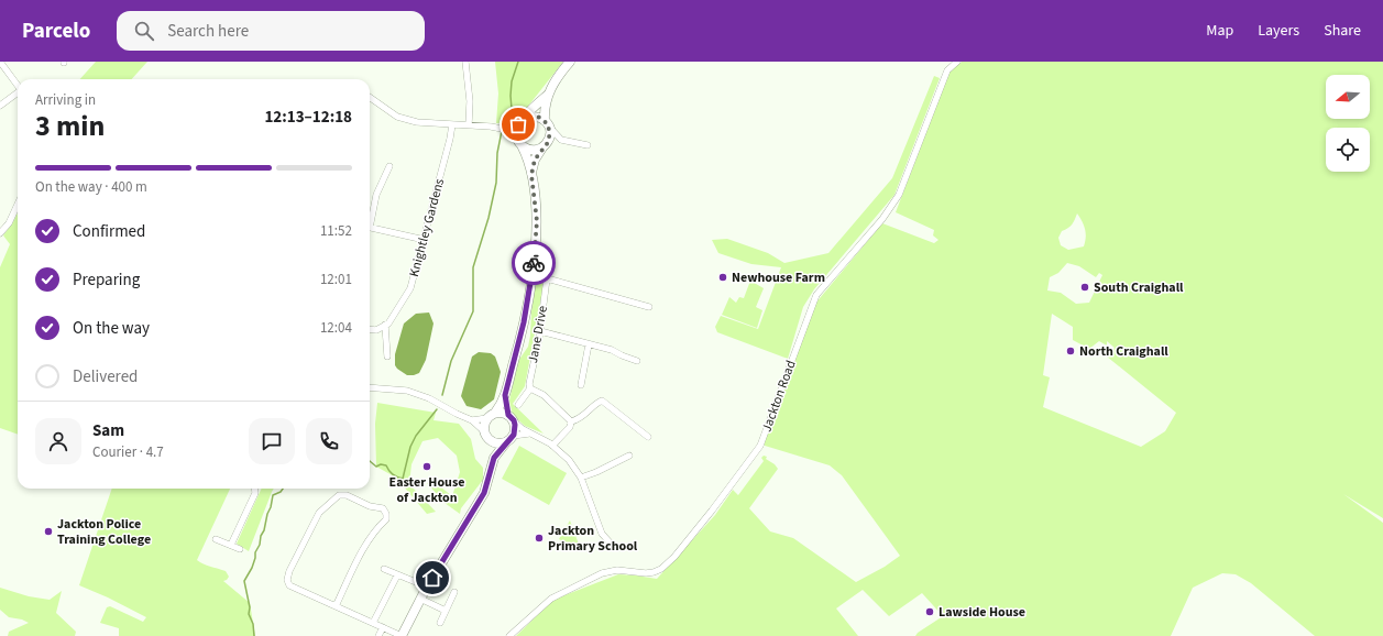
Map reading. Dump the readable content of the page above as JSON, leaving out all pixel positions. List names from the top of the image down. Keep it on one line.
{"streets":{"street":["Knightley Gardens","Jane Drive","Jackton Road"]},"places":["Newhouse Farm","South Craighall","North Craighall","Easter House of Jackton","Jackton Police Training College","Jackton Primary School","Lawside House"],"north":"left","page":{"header":"Parcelo","search":"Search here","nav":["Map","Layers","Share"],"heading":["3 min","Arriving in","12:13–12:18"],"panel":["Sam","Courier · 4.7"],"bar":"On the way · 400 m","list":[["Confirmed","11:52"],["Preparing","12:01"],["On the way","12:04"],"Delivered"]}}
